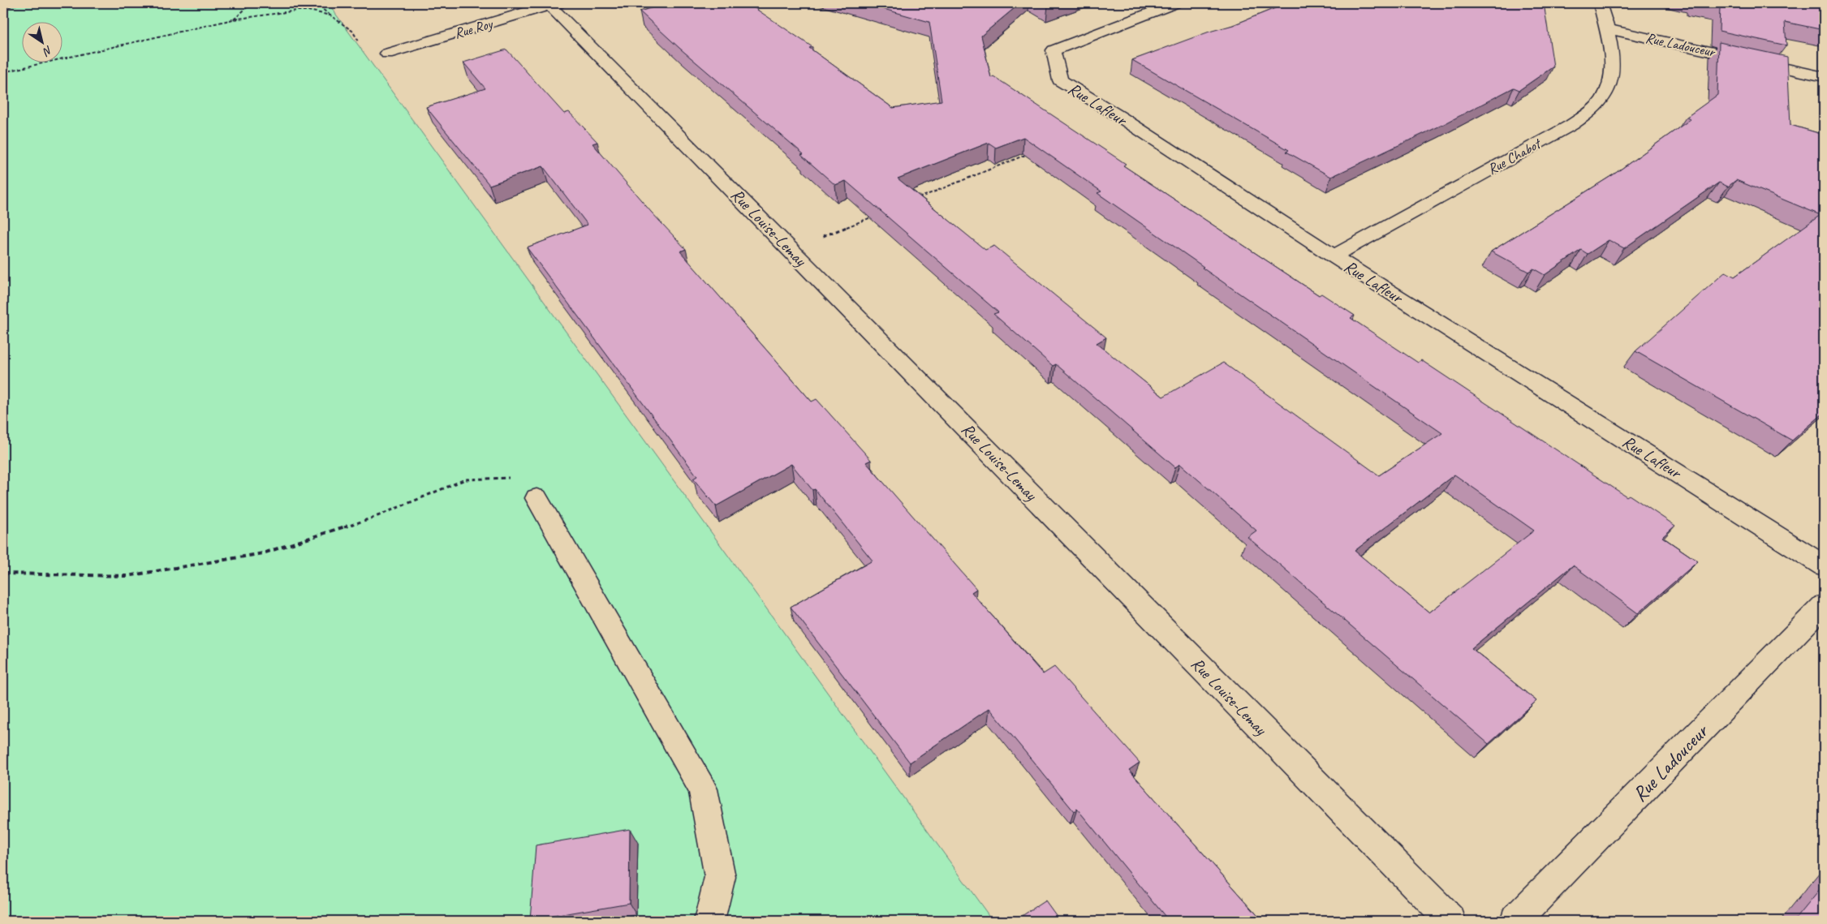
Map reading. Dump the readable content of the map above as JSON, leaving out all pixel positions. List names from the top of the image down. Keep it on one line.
{"streets":{"street":["Rue Roy","Rue Ladouceur","Rue Lafleur","Rue Chabot","Rue Louise-Lemay"]},"crossings":[["Rue Roy","Rue Louise-Lemay"],["Rue Ladouceur","Rue Chabot"],["Rue Lafleur","Rue Chabot"]],"north":"bottom right"}
